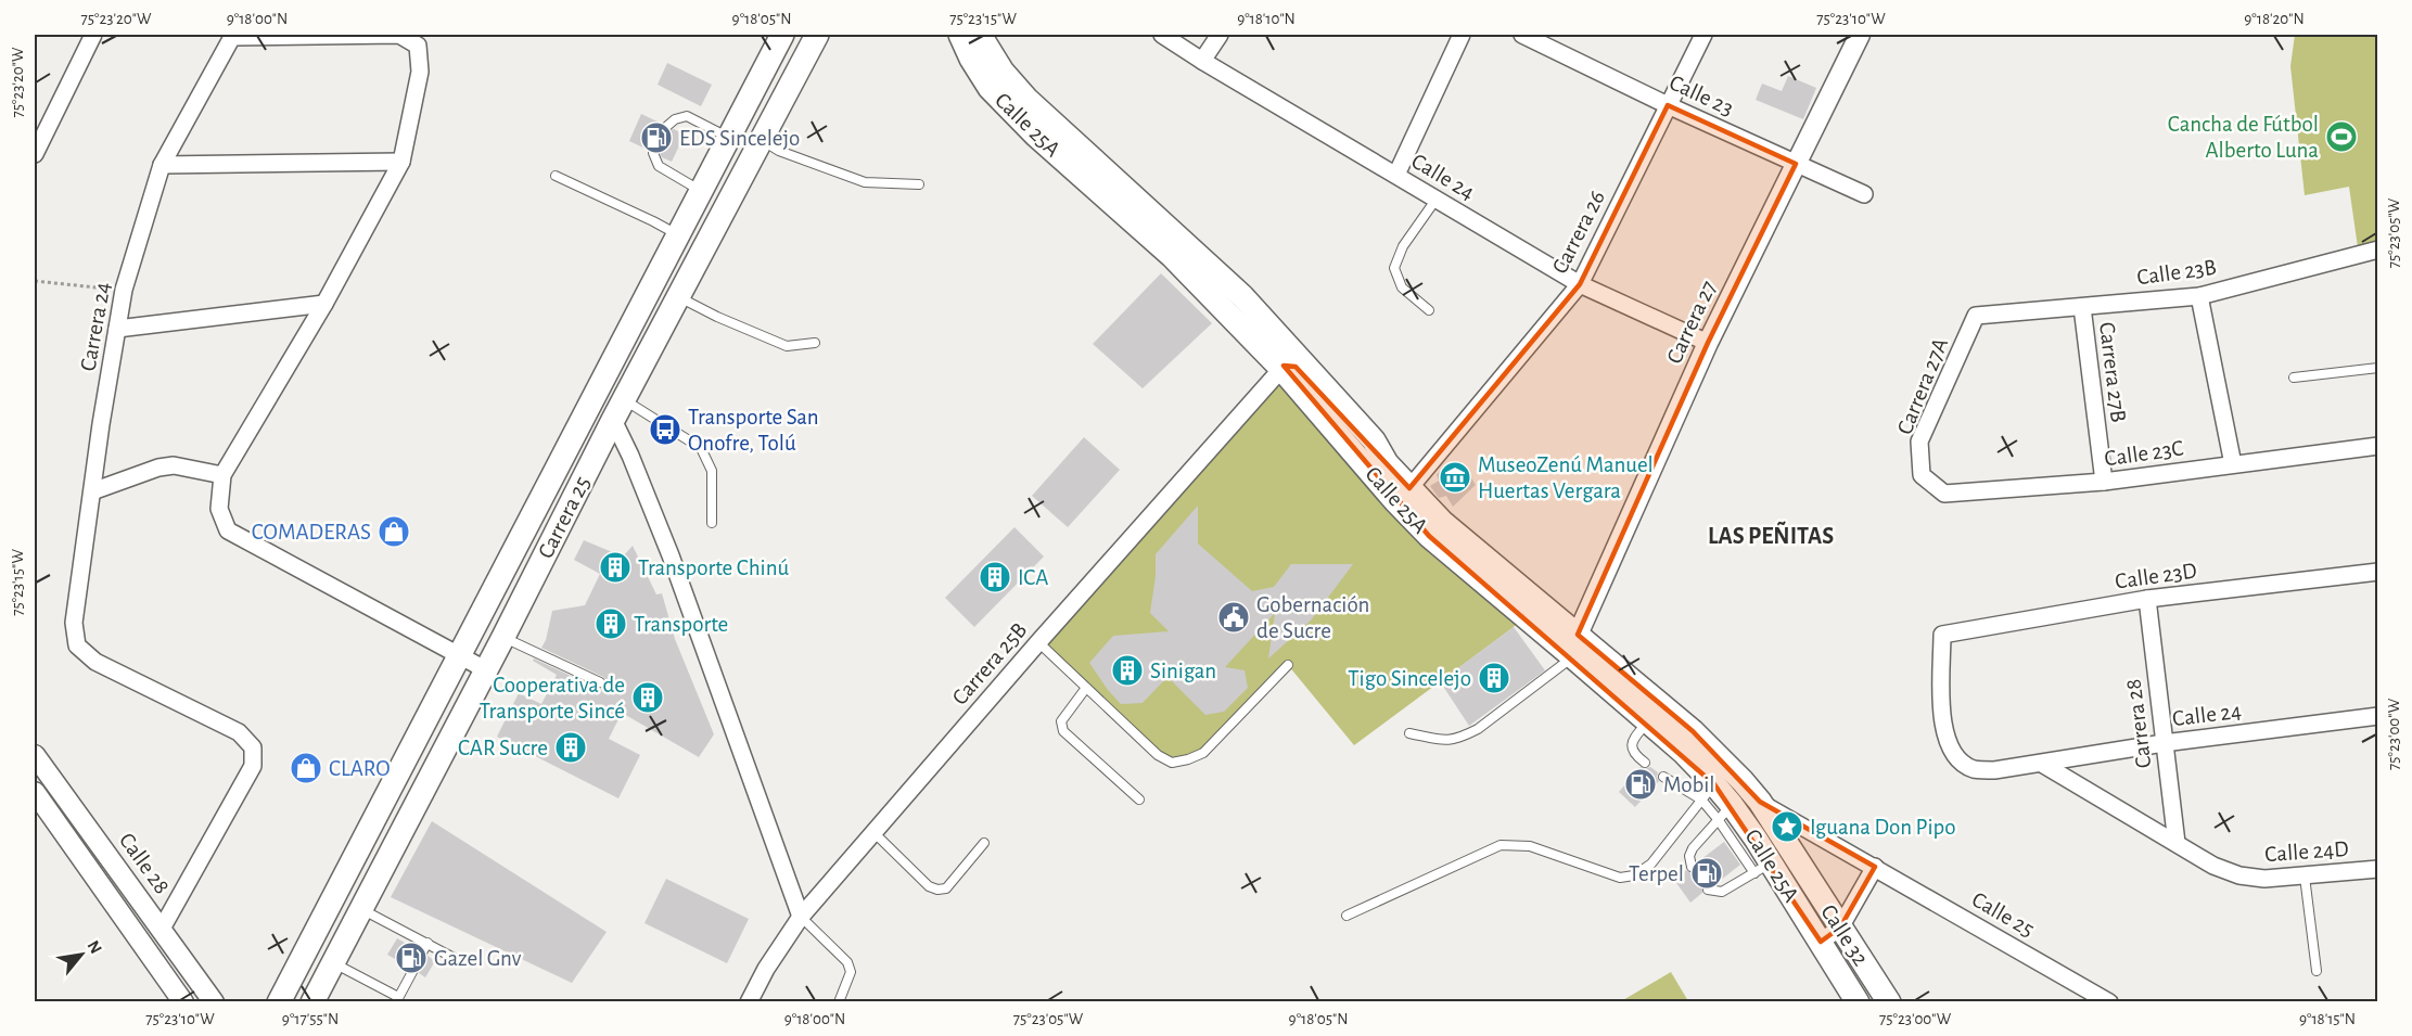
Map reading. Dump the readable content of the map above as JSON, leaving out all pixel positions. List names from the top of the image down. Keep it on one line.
{"streets":{"main road":["Calle 25A","Carrera 25","Calle 32"],"street":["Calle 23","Calle 24","Carrera 26","Calle 23B","Carrera 27","Carrera 24","Carrera 27B","Carrera 27A","Calle 23C","Calle 23D","Carrera 25B","Carrera 28","Calle 24D","Calle 28","Calle 25"]},"crossings":[["Calle 23","Carrera 26"],["Calle 23","Carrera 27"],["Calle 25A","Carrera 26"],["Calle 25A","Carrera 27"],["Calle 25A","Carrera 25B"],["Calle 25A","Calle 25"],["Calle 25A","Calle 32"],["Calle 24","Carrera 26"],["Calle 24","Carrera 27"],["Calle 24","Calle 23D"],["Calle 24","Carrera 28"],["Calle 24","Calle 24D"],["Calle 23B","Carrera 27B"],["Calle 23B","Carrera 27A"],["Carrera 24","Calle 28"],["Carrera 27B","Calle 23C"],["Carrera 27A","Calle 23C"],["Calle 23D","Carrera 28"],["Carrera 28","Calle 24D"],["Calle 25","Calle 32"]],"districts":["LAS PEÑITAS"],"places":{"sports":["Cancha de Fútbol Alberto Luna"],"fuel station":["EDS Sincelejo","Mobil","Terpel","Gazel Gnv"],"bus stop":["Transporte San Onofre, Tolú"],"museum":["MuseoZenú Manuel Huertas Vergara"],"shop":["COMADERAS","CLARO"],"building":["Transporte Chinú","ICA","Transporte","Sinigan","Tigo Sincelejo","Cooperativa de Transporte Sincé","CAR Sucre"],"public building":["Gobernación de Sucre"],"place":["Iguana Don Pipo"]},"north":"top right","coordinates":["75°23'20\"W","9°18'00\"N","9°18'05\"N","75°23'15\"W","9°18'10\"N","75°23'10\"W","9°18'20\"N","75°23'05\"W","75°23'00\"W","9°17'55\"N","9°18'15\"N"]}
